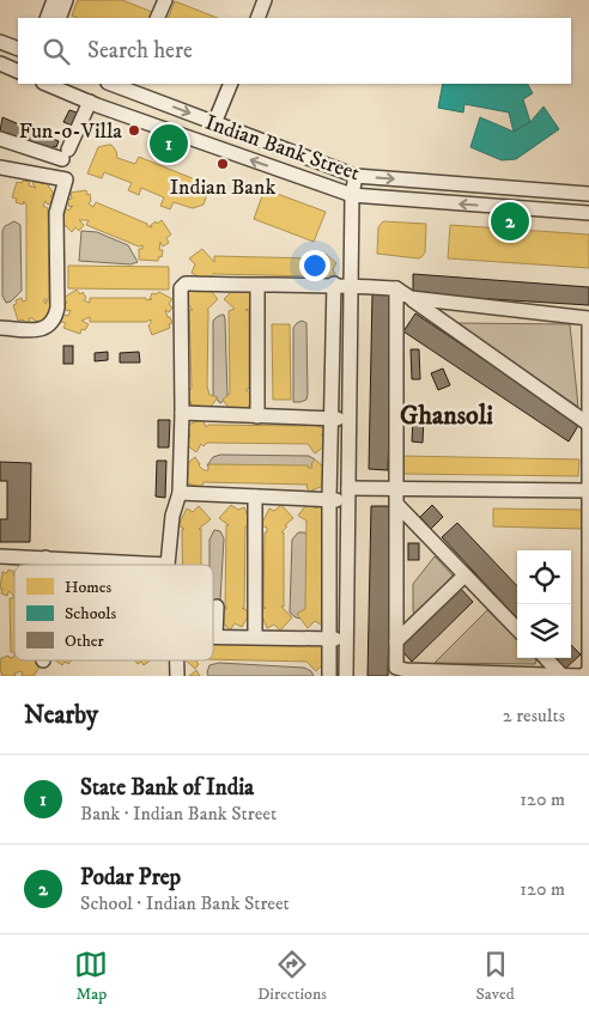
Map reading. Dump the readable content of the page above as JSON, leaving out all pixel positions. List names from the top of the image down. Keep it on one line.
{"streets":{"street":["Indian Bank Street"]},"districts":["Ghansoli"],"places":["Fun-o-Villa","Indian Bank"],"legend":["Homes","Schools","Other"],"page":{"search":"Search here","pins":["1","2"],"heading":["Nearby","2 results"],"list":[{"mark":"1","name":"State Bank of India","note":"Bank · Indian Bank Street","value":"120 m"},{"mark":"2","name":"Podar Prep","note":"School · Indian Bank Street","value":"120 m"}],"nav":["Map","Directions","Saved"]}}
